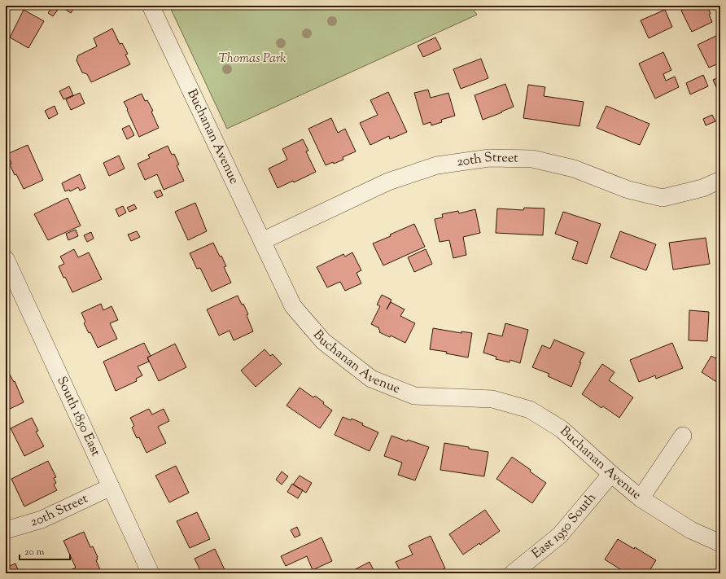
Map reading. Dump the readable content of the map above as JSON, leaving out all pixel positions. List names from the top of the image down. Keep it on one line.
{"streets":{"street":["Buchanan Avenue","20th Street","South 1850 East","East 1950 South"]},"crossings":[["Buchanan Avenue","20th Street"],["Buchanan Avenue","East 1950 South"],["20th Street","South 1850 East"]],"parks":["Thomas Park"],"scale_bar":"20 m"}
